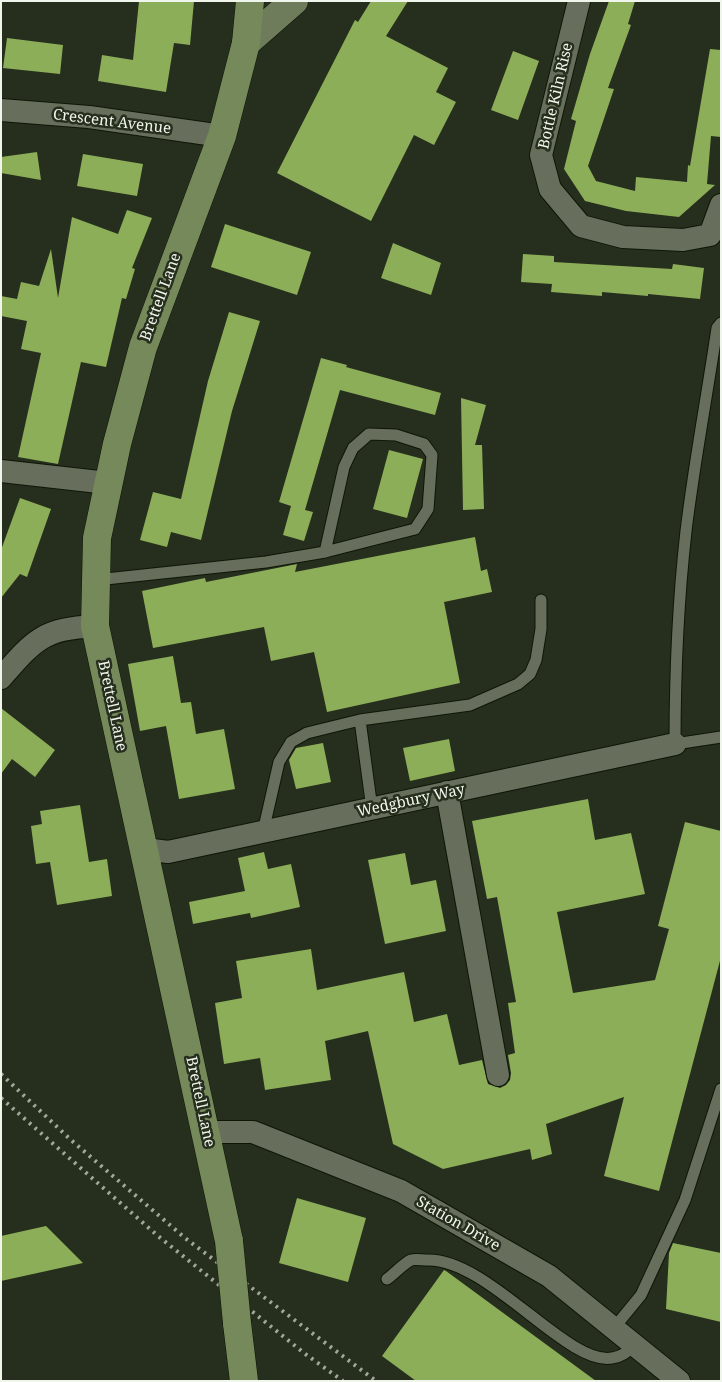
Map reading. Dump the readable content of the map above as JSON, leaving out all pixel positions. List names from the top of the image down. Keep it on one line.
{"streets":{"main road":["Brettell Lane"],"street":["Bottle Kiln Rise","Crescent Avenue","Wedgbury Way","Station Drive"]},"crossings":[["Crescent Avenue","Brettell Lane"],["Brettell Lane","Wedgbury Way"],["Brettell Lane","Station Drive"]]}
